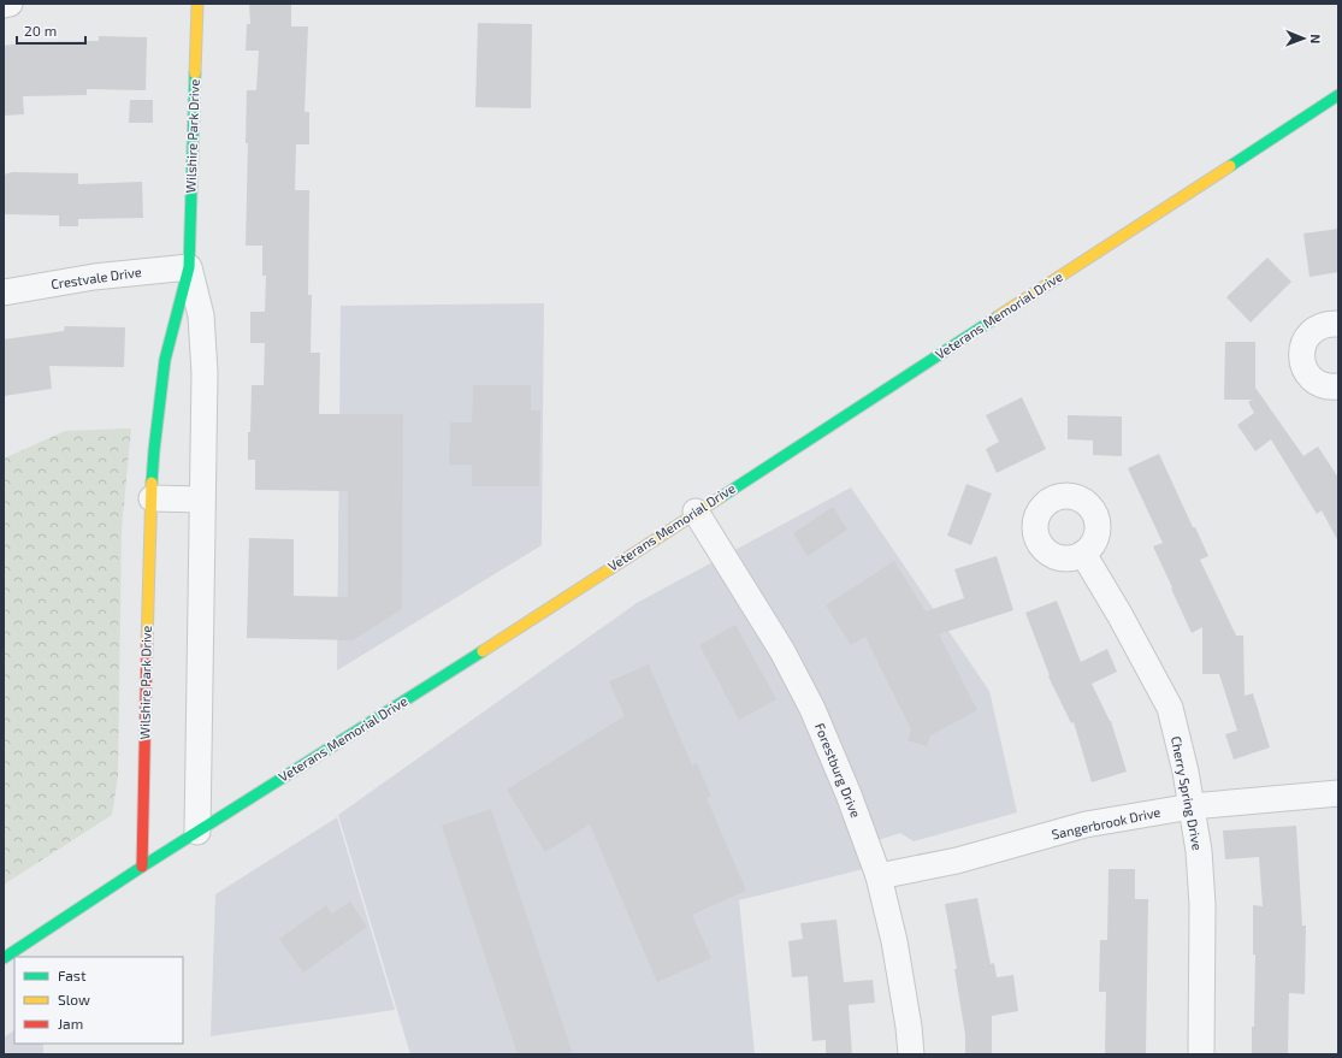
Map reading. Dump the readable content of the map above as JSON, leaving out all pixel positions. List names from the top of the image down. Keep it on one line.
{"streets":{"main road":["Wilshire Park Drive","Veterans Memorial Drive"],"street":["Crestvale Drive","Forestburg Drive","Cherry Spring Drive","Sangerbrook Drive"]},"crossings":[["Wilshire Park Drive","Crestvale Drive"],["Wilshire Park Drive","Veterans Memorial Drive"],["Veterans Memorial Drive","Forestburg Drive"],["Forestburg Drive","Sangerbrook Drive"],["Cherry Spring Drive","Sangerbrook Drive"]],"legend":["Fast","Slow","Jam"],"scale_bar":"20 m","north":"right"}
